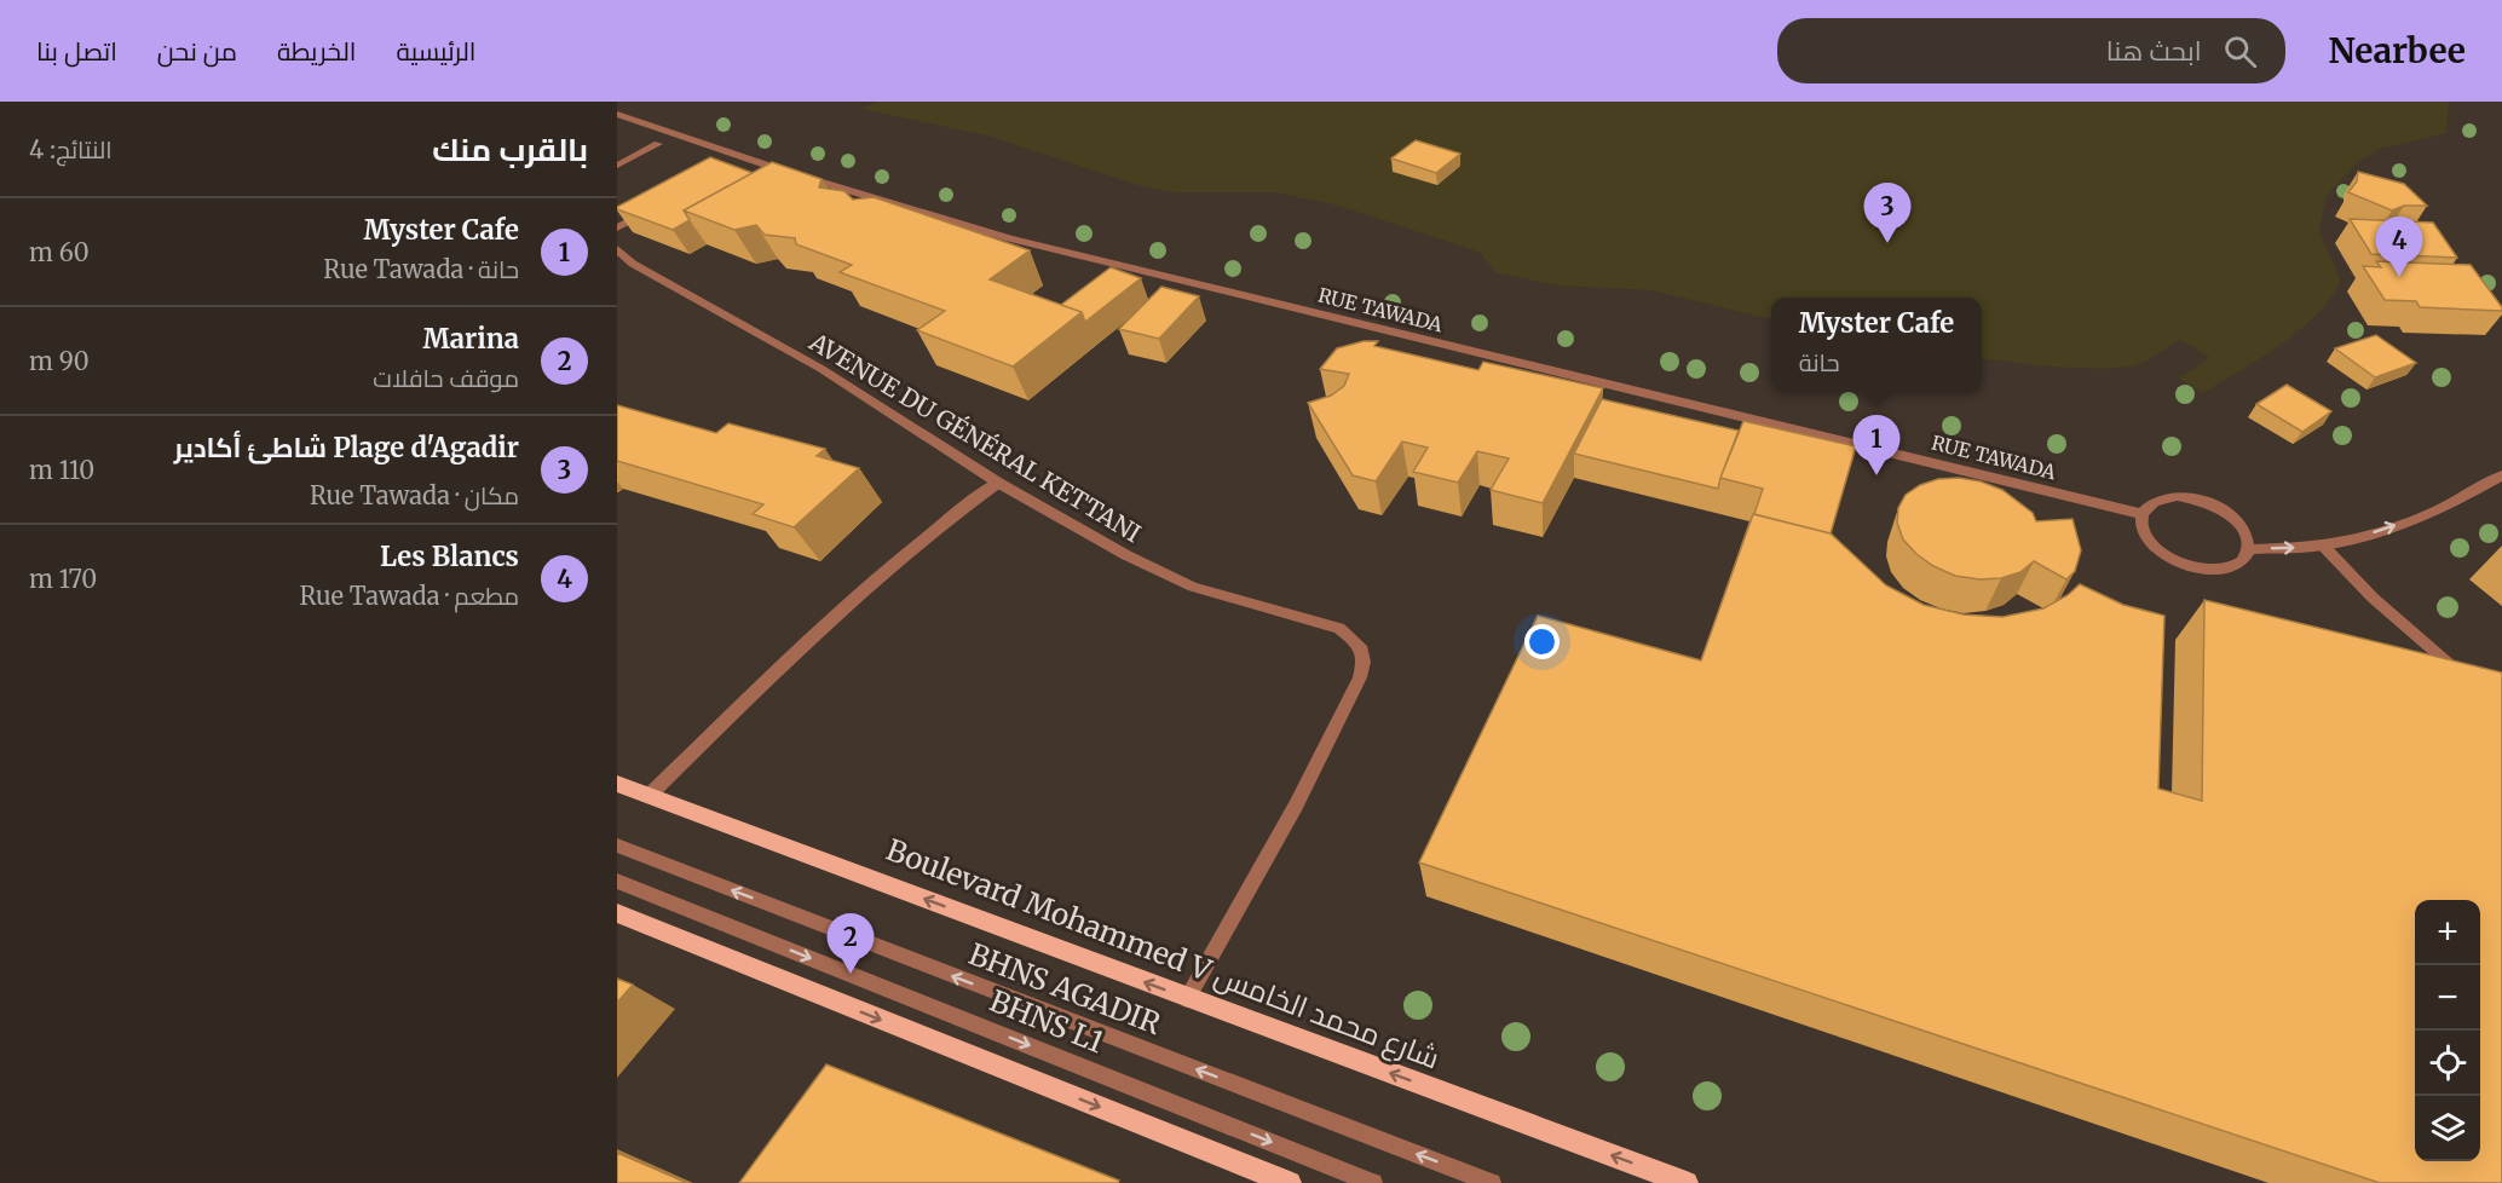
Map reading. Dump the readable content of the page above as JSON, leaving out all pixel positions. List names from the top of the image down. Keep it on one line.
{"streets":{"main road":["Boulevard Mohammed V شارع محمد الخامس"],"street":["RUE TAWADA","AVENUE DU GÉNÉRAL KETTANI","BHNS AGADIR","BHNS L1"]},"crossings":[["AVENUE DU GÉNÉRAL KETTANI","Boulevard Mohammed V شارع محمد الخامس"]],"one_way":["BHNS AGADIR","BHNS L1"],"page":{"header":"Nearbee","search":"ابحث هنا","nav":["الرئيسية","الخريطة","من نحن","اتصل بنا"],"heading":["بالقرب منك","النتائج: 4"],"pins":["3","4","1","2"],"list":[{"mark":"1","name":"Myster Cafe","note":"حانة · Rue Tawada","value":"60 m"},{"mark":"2","name":"Marina","note":"موقف حافلات","value":"90 m"},{"mark":"3","name":"Plage d'Agadir شاطئ أكادير","note":"مكان · Rue Tawada","value":"110 m"},{"mark":"4","name":"Les Blancs","note":"مطعم · Rue Tawada","value":"170 m"}],"popup":["Myster Cafe","حانة"],"map_buttons":["+","−"]}}
